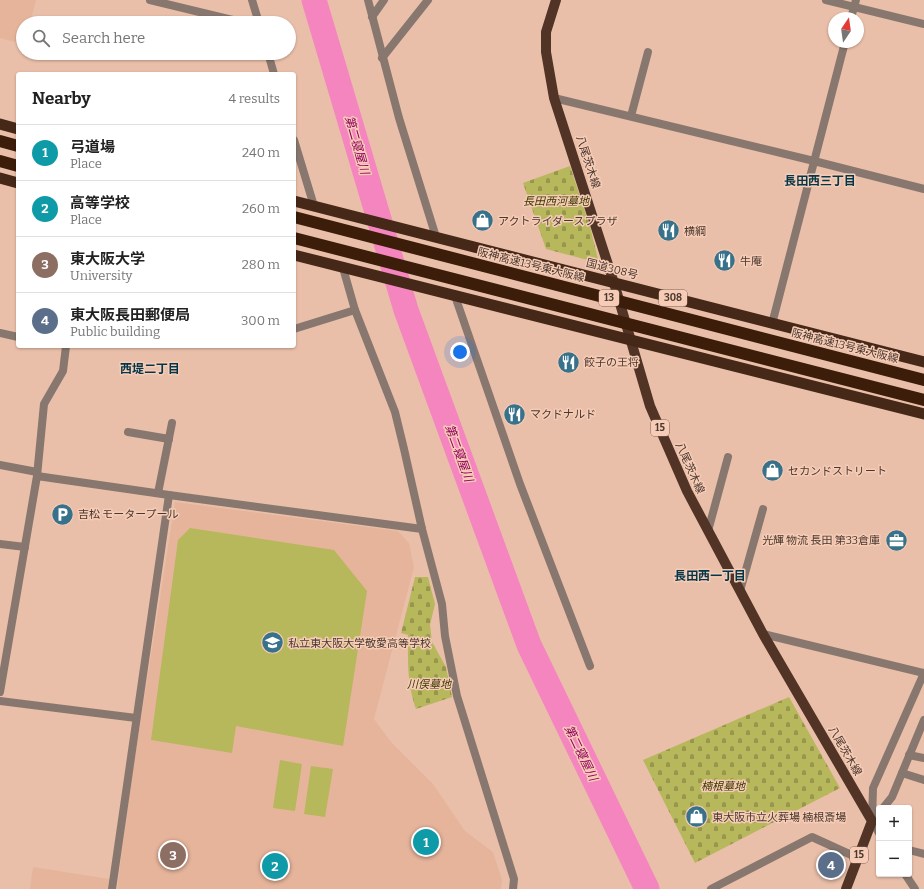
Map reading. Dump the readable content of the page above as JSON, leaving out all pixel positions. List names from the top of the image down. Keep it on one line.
{"streets":{"highway":["阪神高速13号東大阪線","国道308号","13","308"],"main road":["八尾茨木線","15"]},"crossings":[["八尾茨木線","国道308号"],["八尾茨木線","15"]],"districts":["長田西三丁目","西堤二丁目","長田西一丁目"],"water":["第二寝屋川"],"parks":["長田西河墓地","川俣墓地","楠根墓地"],"places":{"shop":["アクトライダースプラザ","セカンドストリート","東大阪市立火葬場 楠根斎場"],"restaurant":["横綱","牛庵","餃子の王将","マクドナルド"],"parking":["吉松 モータープール"],"office":["光輝 物流 長田 第33倉庫"],"school or university":["私立東大阪大学敬愛高等学校"]},"north":"top","page":{"search":"Search here","heading":["Nearby","4 results"],"list":[{"mark":"1","name":"弓道場","note":"Place","value":"240 m"},{"mark":"2","name":"高等学校","note":"Place","value":"260 m"},{"mark":"3","name":"東大阪大学","note":"University","value":"280 m"},{"mark":"4","name":"東大阪長田郵便局","note":"Public building","value":"300 m"}],"map_buttons":["+","−"],"pins":["1","3","4","2"]}}
